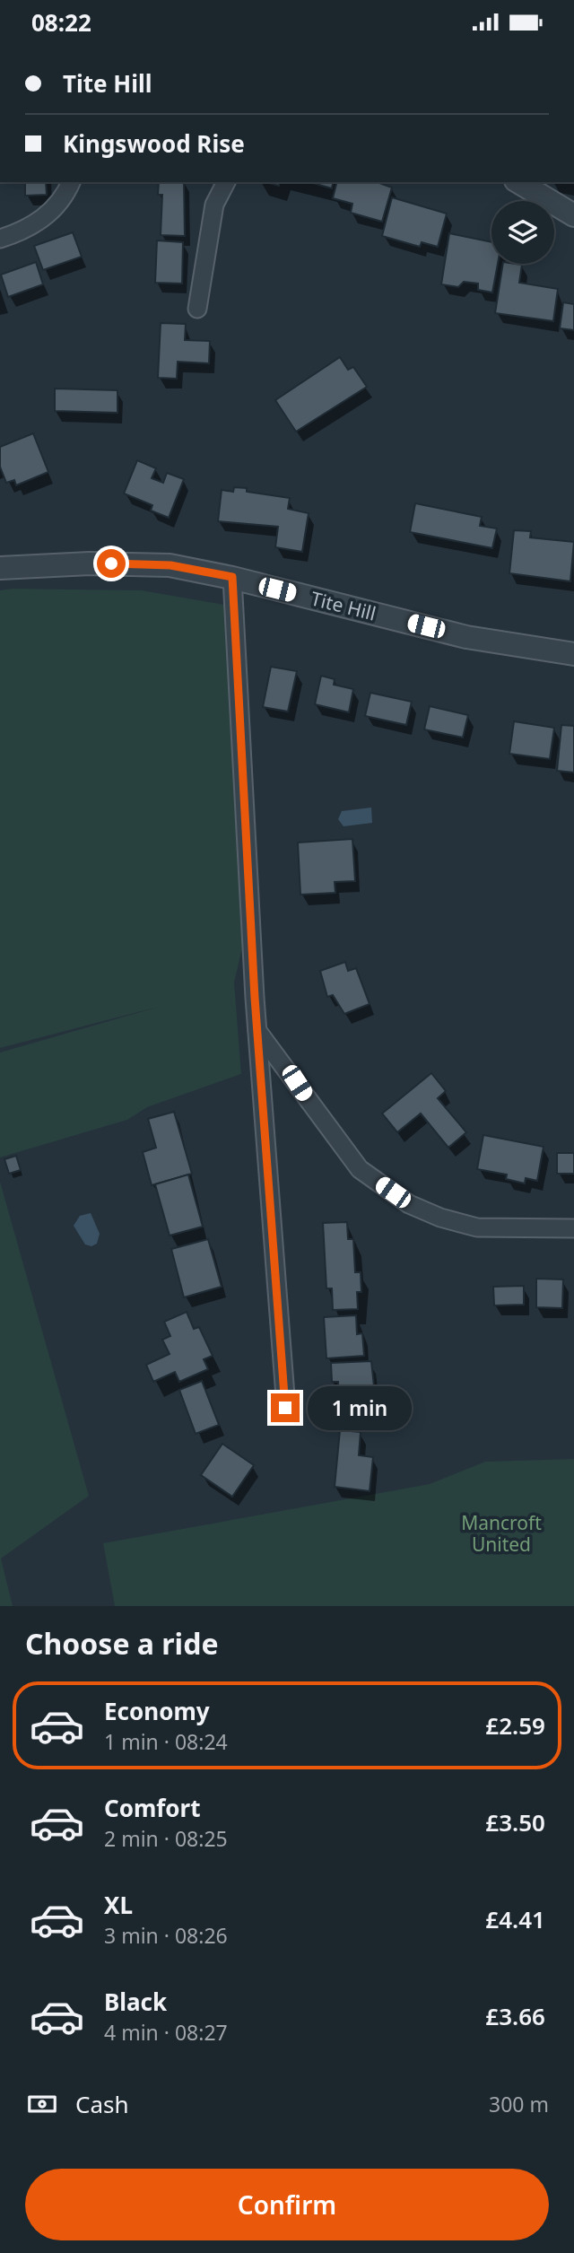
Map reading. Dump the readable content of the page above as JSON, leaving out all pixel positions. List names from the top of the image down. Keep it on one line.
{"streets":{"street":["Tite Hill"]},"parks":["Mancroft United"],"page":{"status":"08:22","banner":["Tite Hill","Kingswood Rise"],"bubble":"1 min","heading":"Choose a ride","list":[{"name":"Economy","note":"1 min · 08:24","value":"£2.59"},{"name":"Comfort","note":"2 min · 08:25","value":"£3.50"},{"name":"XL","note":"3 min · 08:26","value":"£4.41"},{"name":"Black","note":"4 min · 08:27","value":"£3.66"}],"pay":["Cash","300 m"],"buttons":"Confirm"}}
